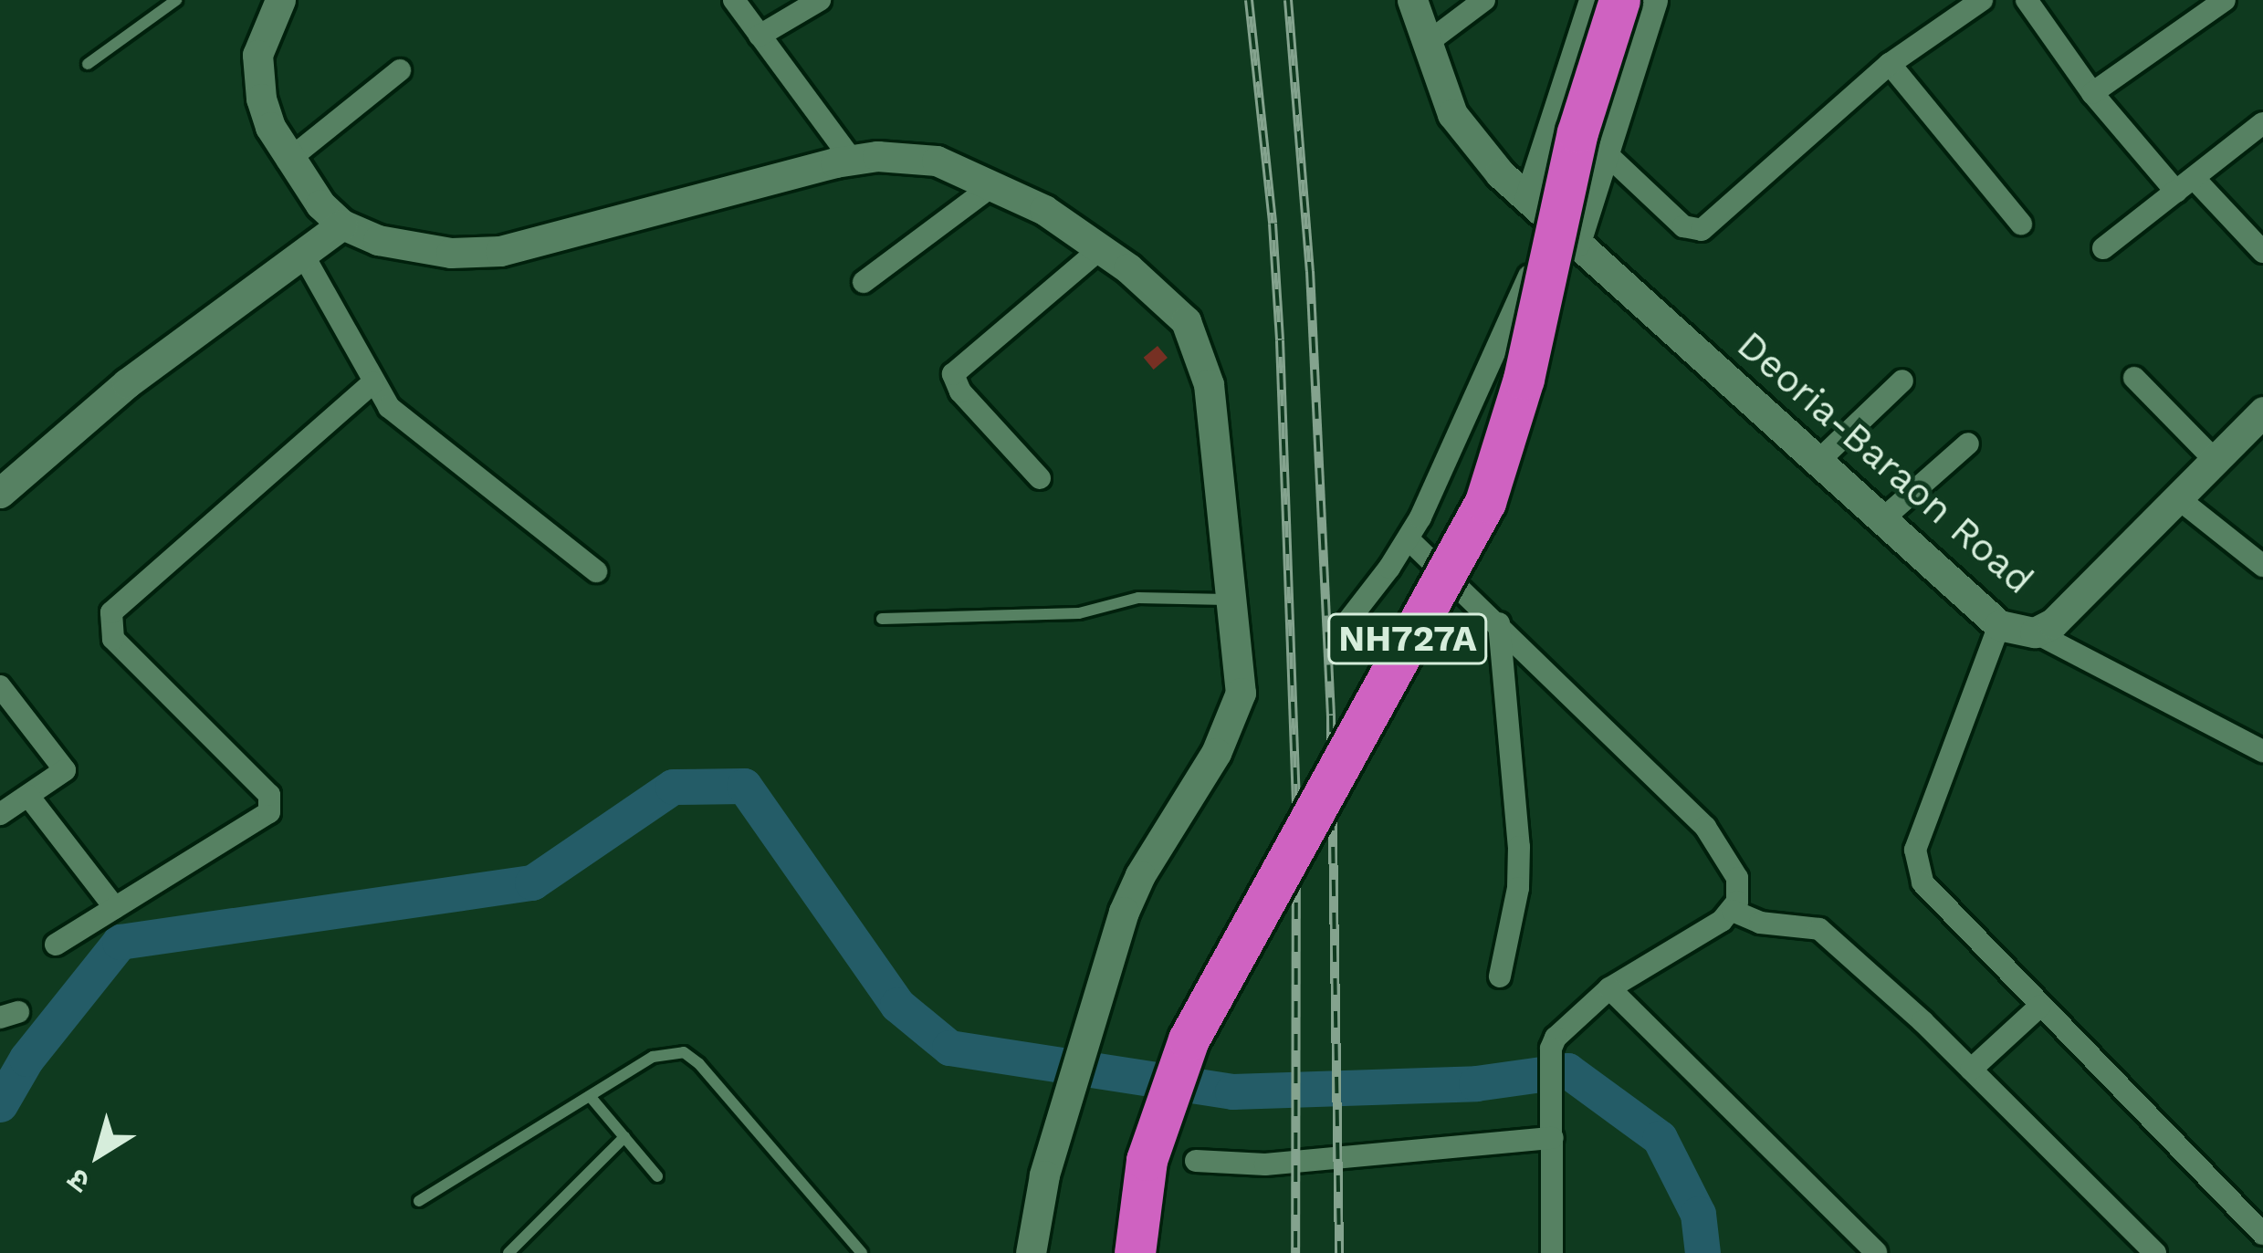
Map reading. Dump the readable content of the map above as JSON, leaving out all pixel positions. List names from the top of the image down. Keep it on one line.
{"streets":{"highway":["NH727A"],"main road":["Deoria-Baraon Road"]},"north":"bottom left"}
